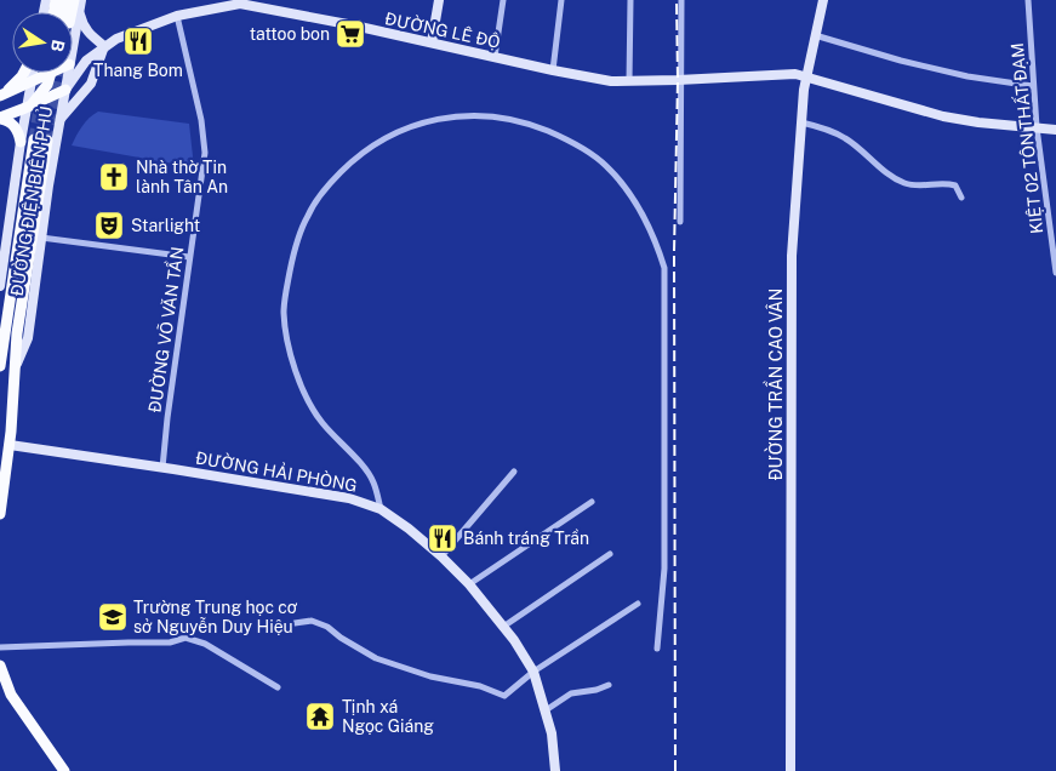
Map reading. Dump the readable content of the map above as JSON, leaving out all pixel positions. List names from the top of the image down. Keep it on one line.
{"streets":{"main road":["ĐƯỜNG ĐIỆN BIÊN PHỦ"],"street":["ĐƯỜNG LÊ ĐỘ","KIỆT 02 TÔN THẤT ĐẠM","ĐƯỜNG VÕ VĂN TẦN","ĐƯỜNG TRẦN CAO VÂN","ĐƯỜNG HẢI PHÒNG"]},"crossings":[["ĐƯỜNG LÊ ĐỘ","KIỆT 02 TÔN THẤT ĐẠM"],["ĐƯỜNG LÊ ĐỘ","ĐƯỜNG ĐIỆN BIÊN PHỦ"],["ĐƯỜNG LÊ ĐỘ","ĐƯỜNG VÕ VĂN TẦN"],["ĐƯỜNG LÊ ĐỘ","ĐƯỜNG TRẦN CAO VÂN"],["ĐƯỜNG ĐIỆN BIÊN PHỦ","ĐƯỜNG HẢI PHÒNG"],["ĐƯỜNG VÕ VĂN TẦN","ĐƯỜNG HẢI PHÒNG"]],"places":{"supermarket":["tattoo bon"],"restaurant":["Thang Bom","Bánh tráng Trần"],"church":["Nhà thờ Tin lành Tân An"],"theatre":["Starlight"],"school or university":["Trường Trung học cơ sở Nguyễn Duy Hiệu"],"temple":["Tịnh xá Ngọc Giáng"]},"north":"right"}
